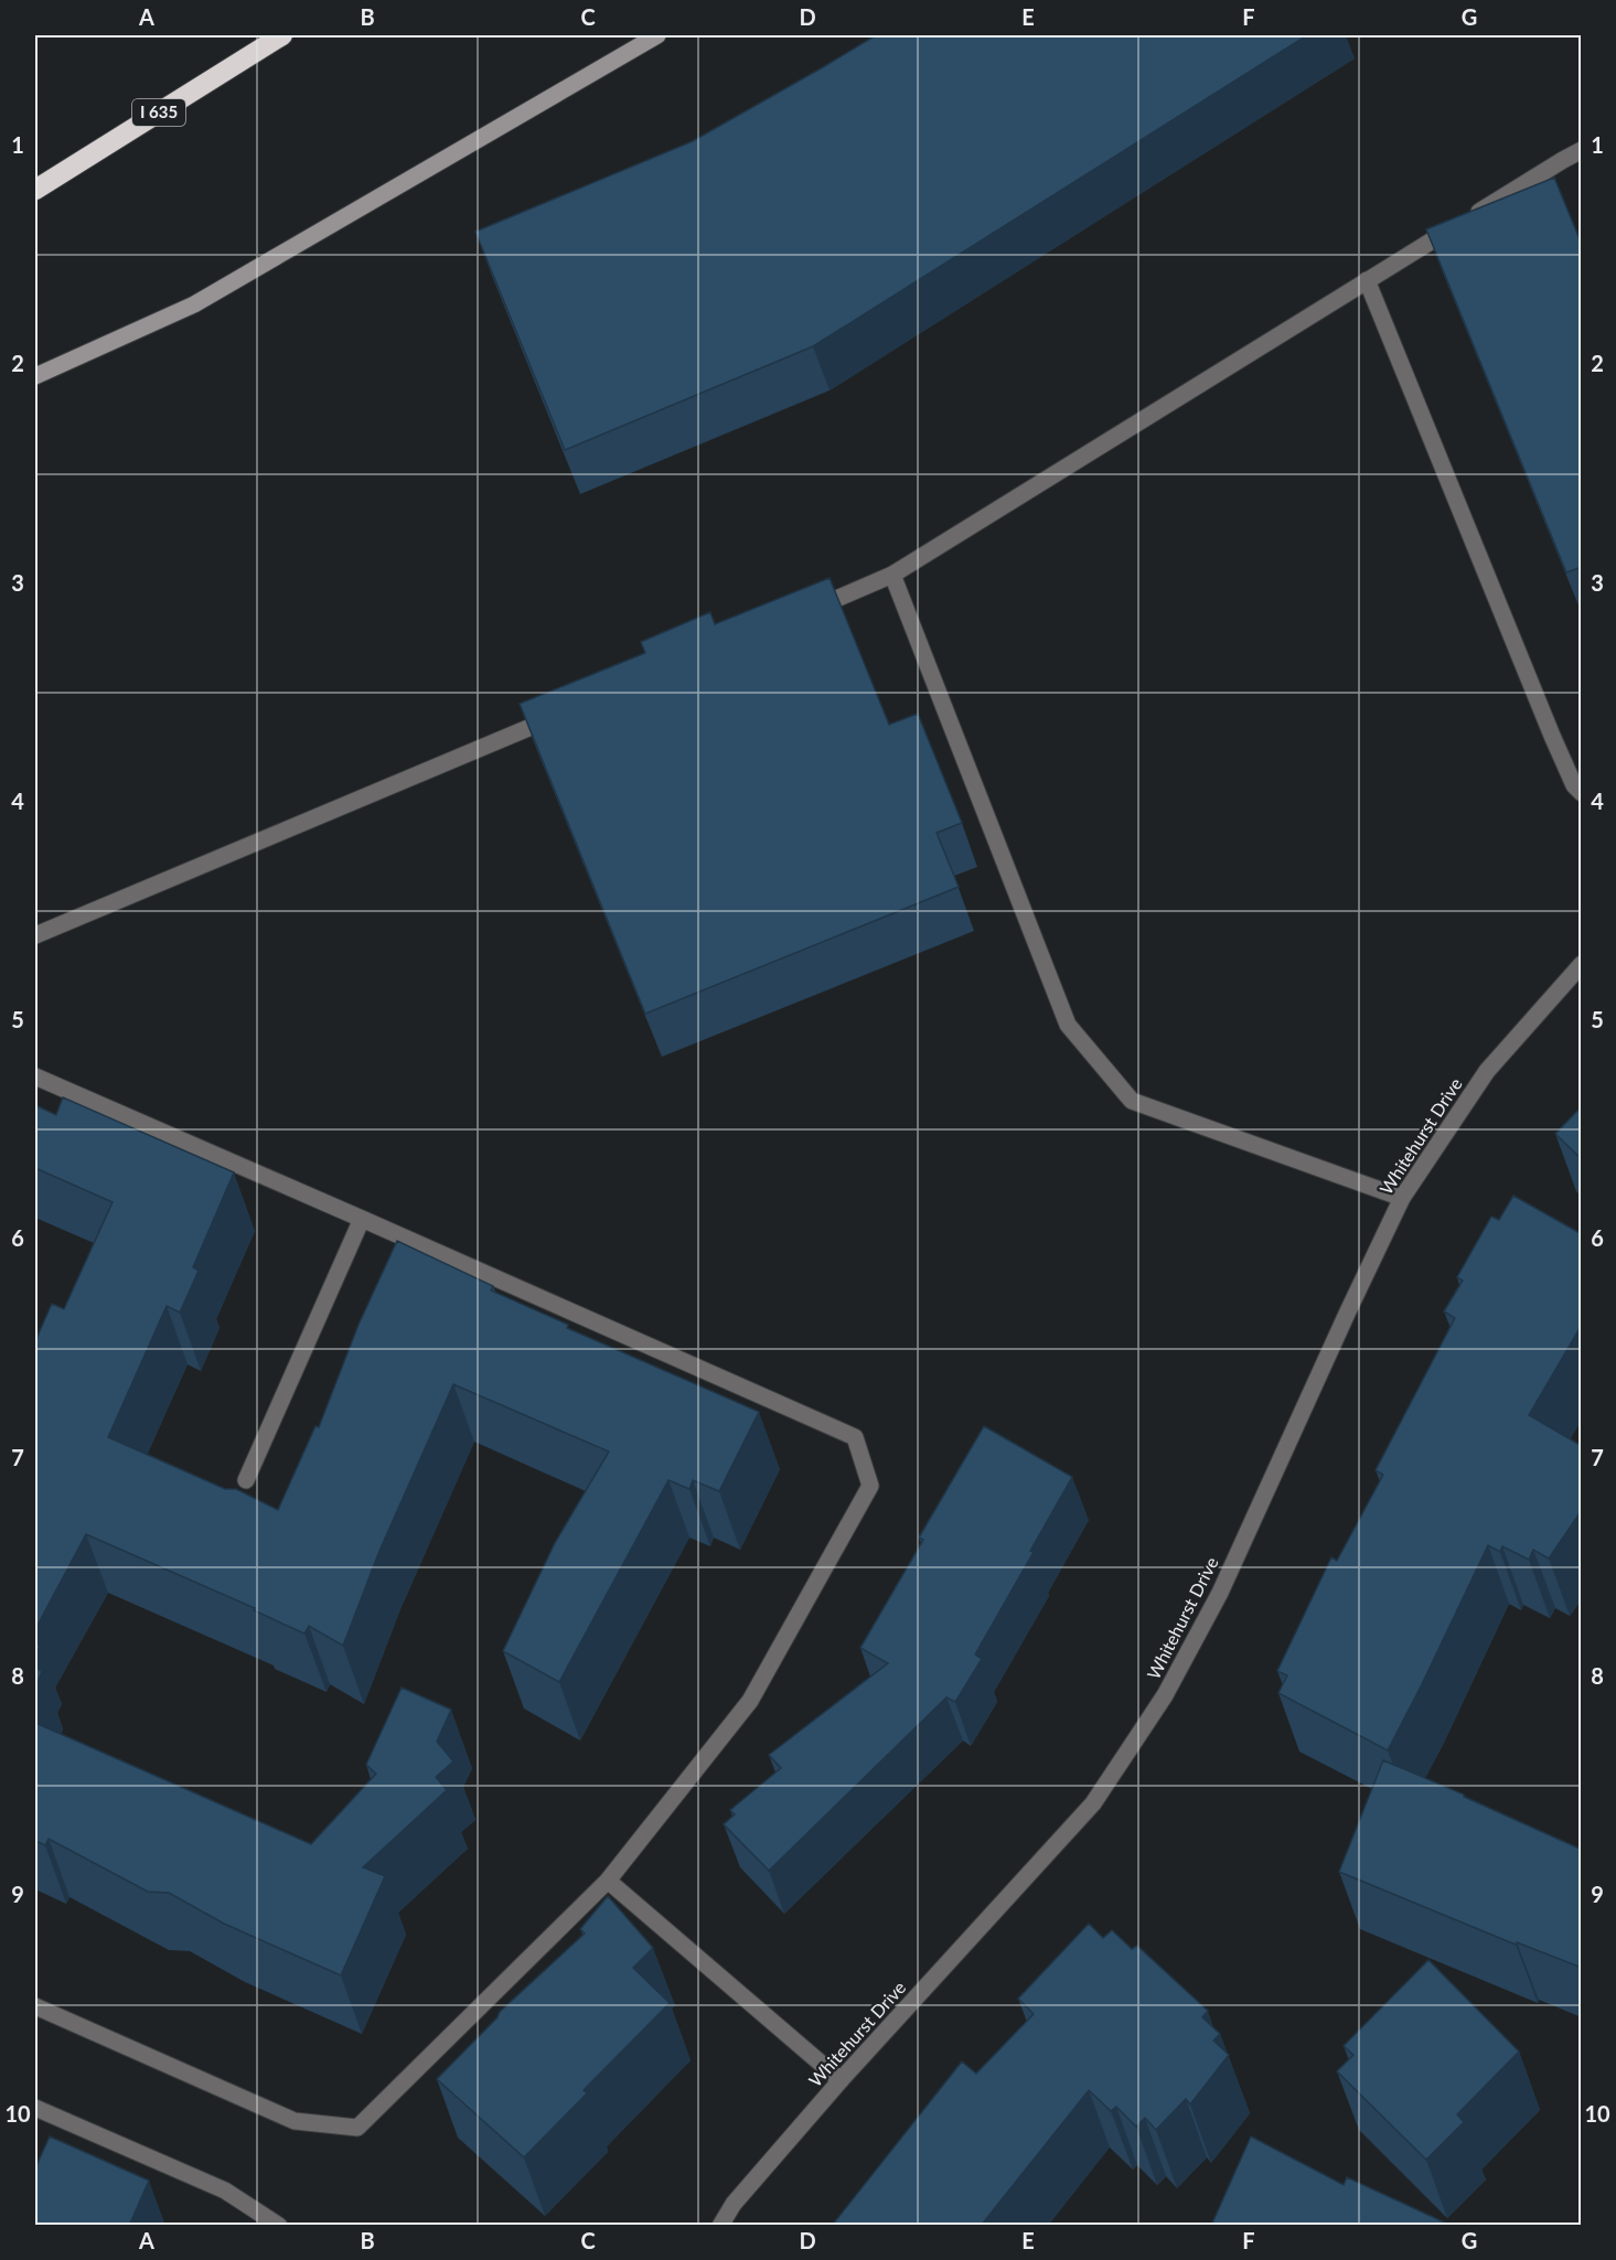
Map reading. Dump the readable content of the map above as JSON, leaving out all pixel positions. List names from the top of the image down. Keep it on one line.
{"streets":{"highway":["I 635"],"street":["Whitehurst Drive"]},"grid":{"columns":["A","B","C","D","E","F","G"],"rows":["1","2","3","4","5","6","7","8","9","10"]}}
